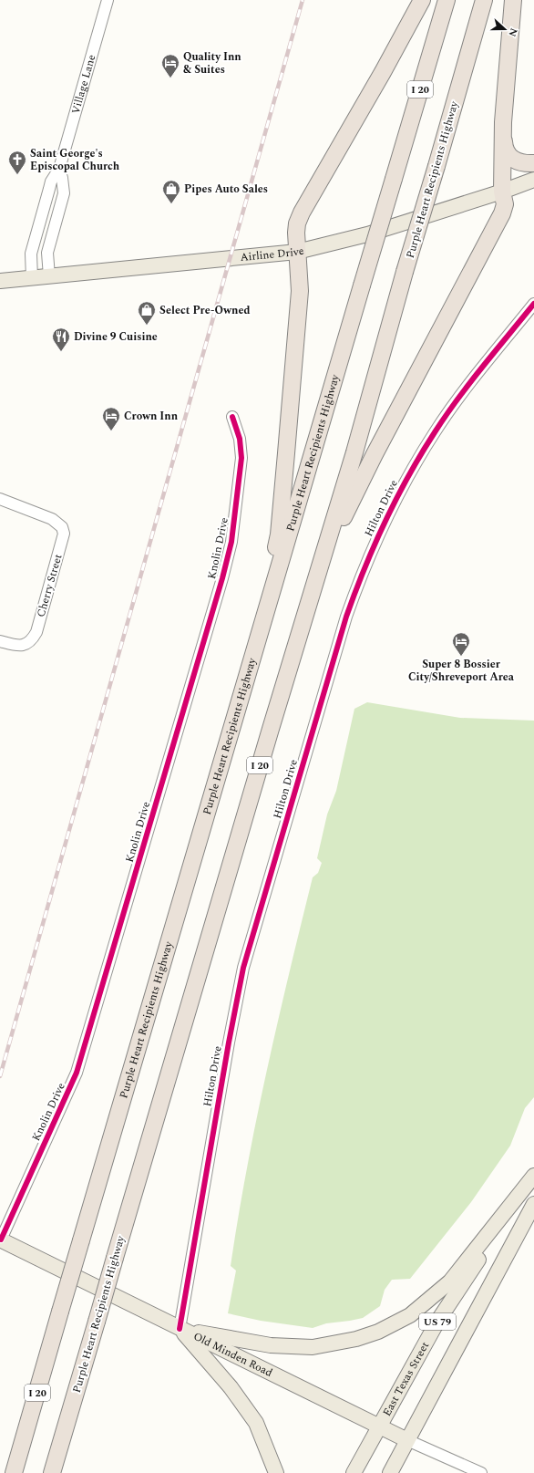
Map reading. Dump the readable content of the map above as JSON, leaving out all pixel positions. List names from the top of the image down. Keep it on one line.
{"streets":{"highway":["I 20","Purple Heart Recipients Highway"],"main road":["Airline Drive","US 79","Old Minden Road","East Texas Street"],"street":["Village Lane","Hilton Drive","Knolin Drive","Cherry Street"]},"crossings":[["Village Lane","Airline Drive"],["Hilton Drive","Old Minden Road"],["Knolin Drive","Old Minden Road"],["US 79","Old Minden Road"],["Old Minden Road","East Texas Street"]],"places":{"hotel":["Quality Inn & Suites","Crown Inn","Super 8 Bossier City/Shreveport Area"],"church":["Saint George's Episcopal Church"],"shop":["Pipes Auto Sales","Select Pre-Owned"],"restaurant":["Divine 9 Cuisine"]},"north":"right"}
